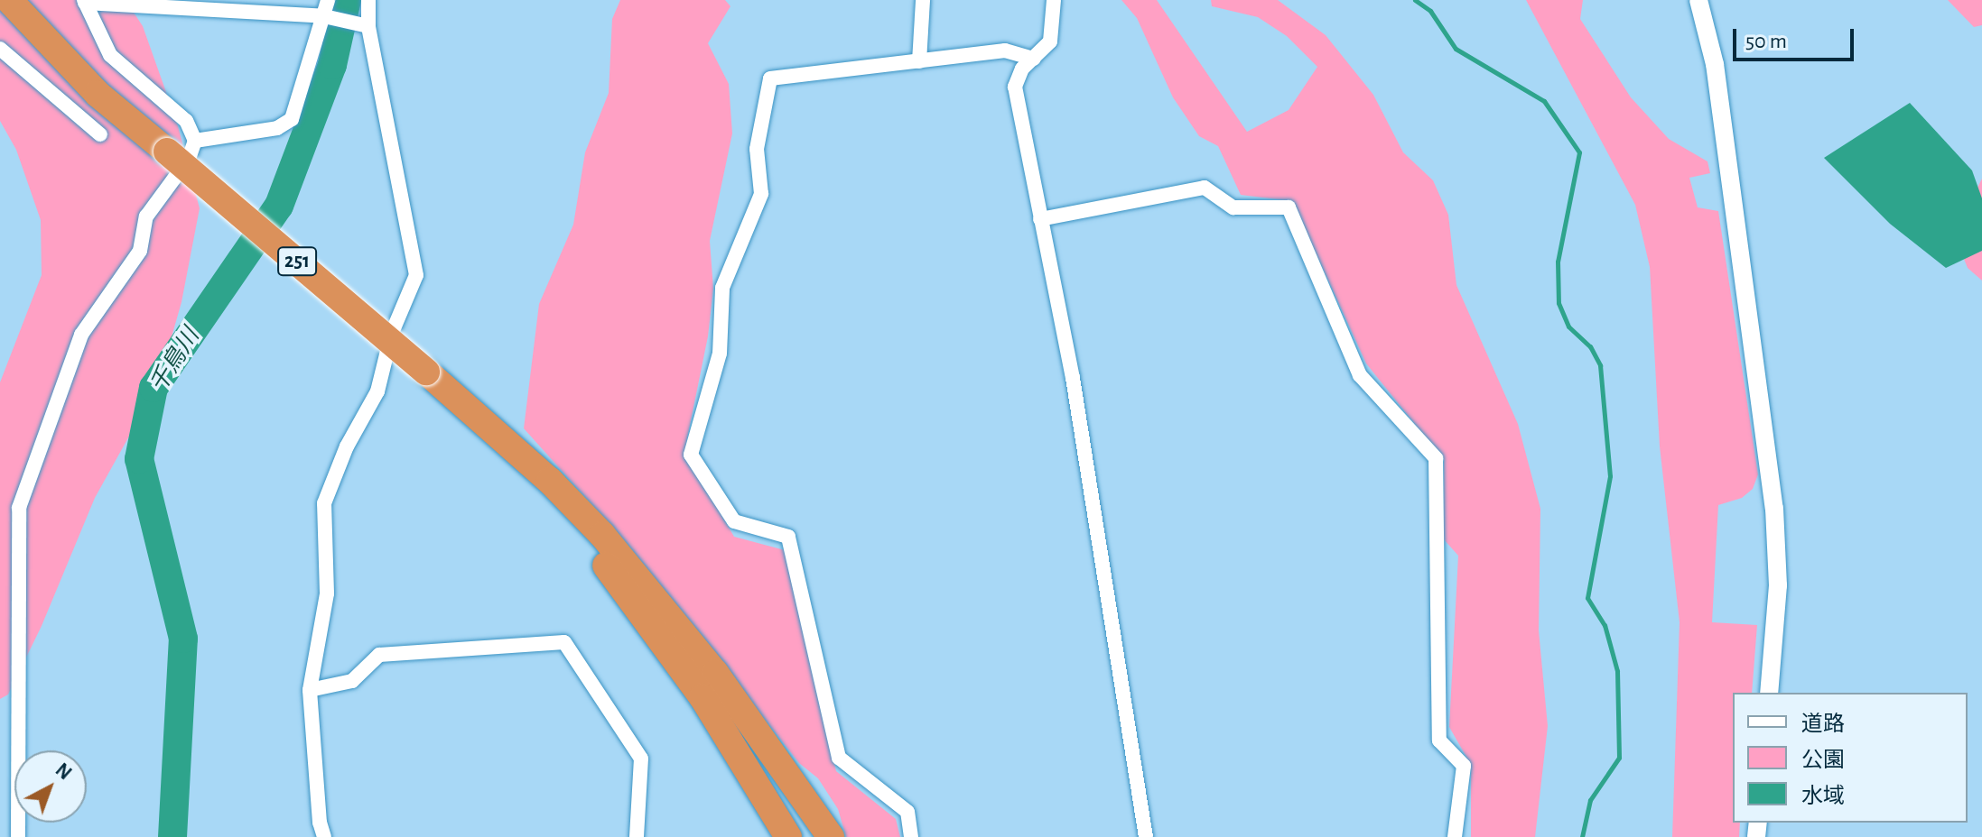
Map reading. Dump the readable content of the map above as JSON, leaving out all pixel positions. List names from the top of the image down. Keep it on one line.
{"streets":{"highway":["251"]},"water":["千鳥川"],"legend":["道路","公園","水域"],"scale_bar":"50 m","north":"top right"}
